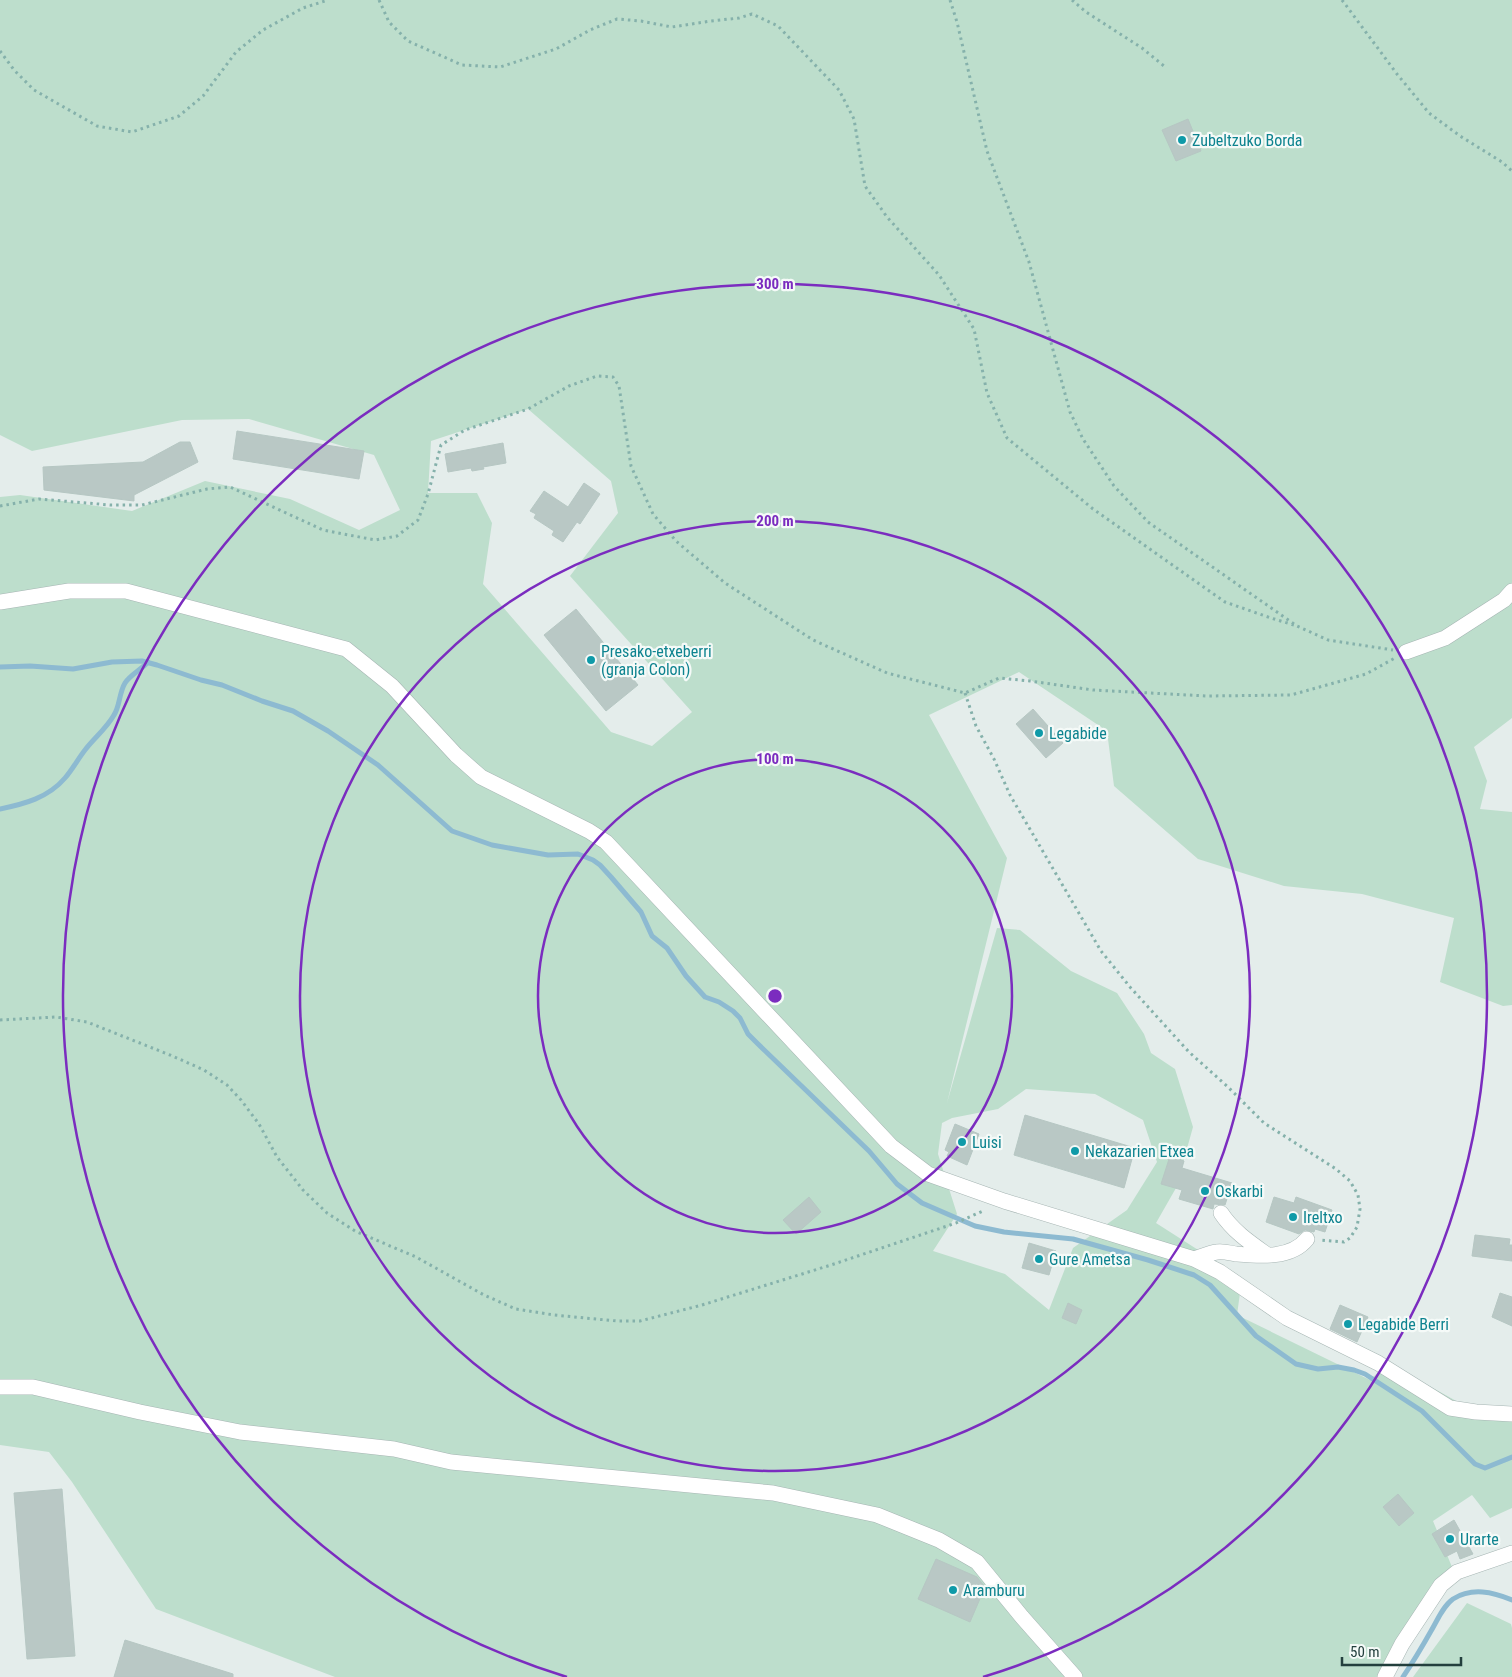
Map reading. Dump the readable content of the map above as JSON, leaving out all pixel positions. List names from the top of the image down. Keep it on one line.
{"places":["Zubeltzuko Borda","Presako-etxeberri (granja Colon)","Legabide","Luisi","Nekazarien Etxea","Oskarbi","Ireltxo","Gure Ametsa","Legabide Berri","Urarte","Aramburu"],"scale_bar":"50 m","rings":["300 m","200 m","100 m"]}
